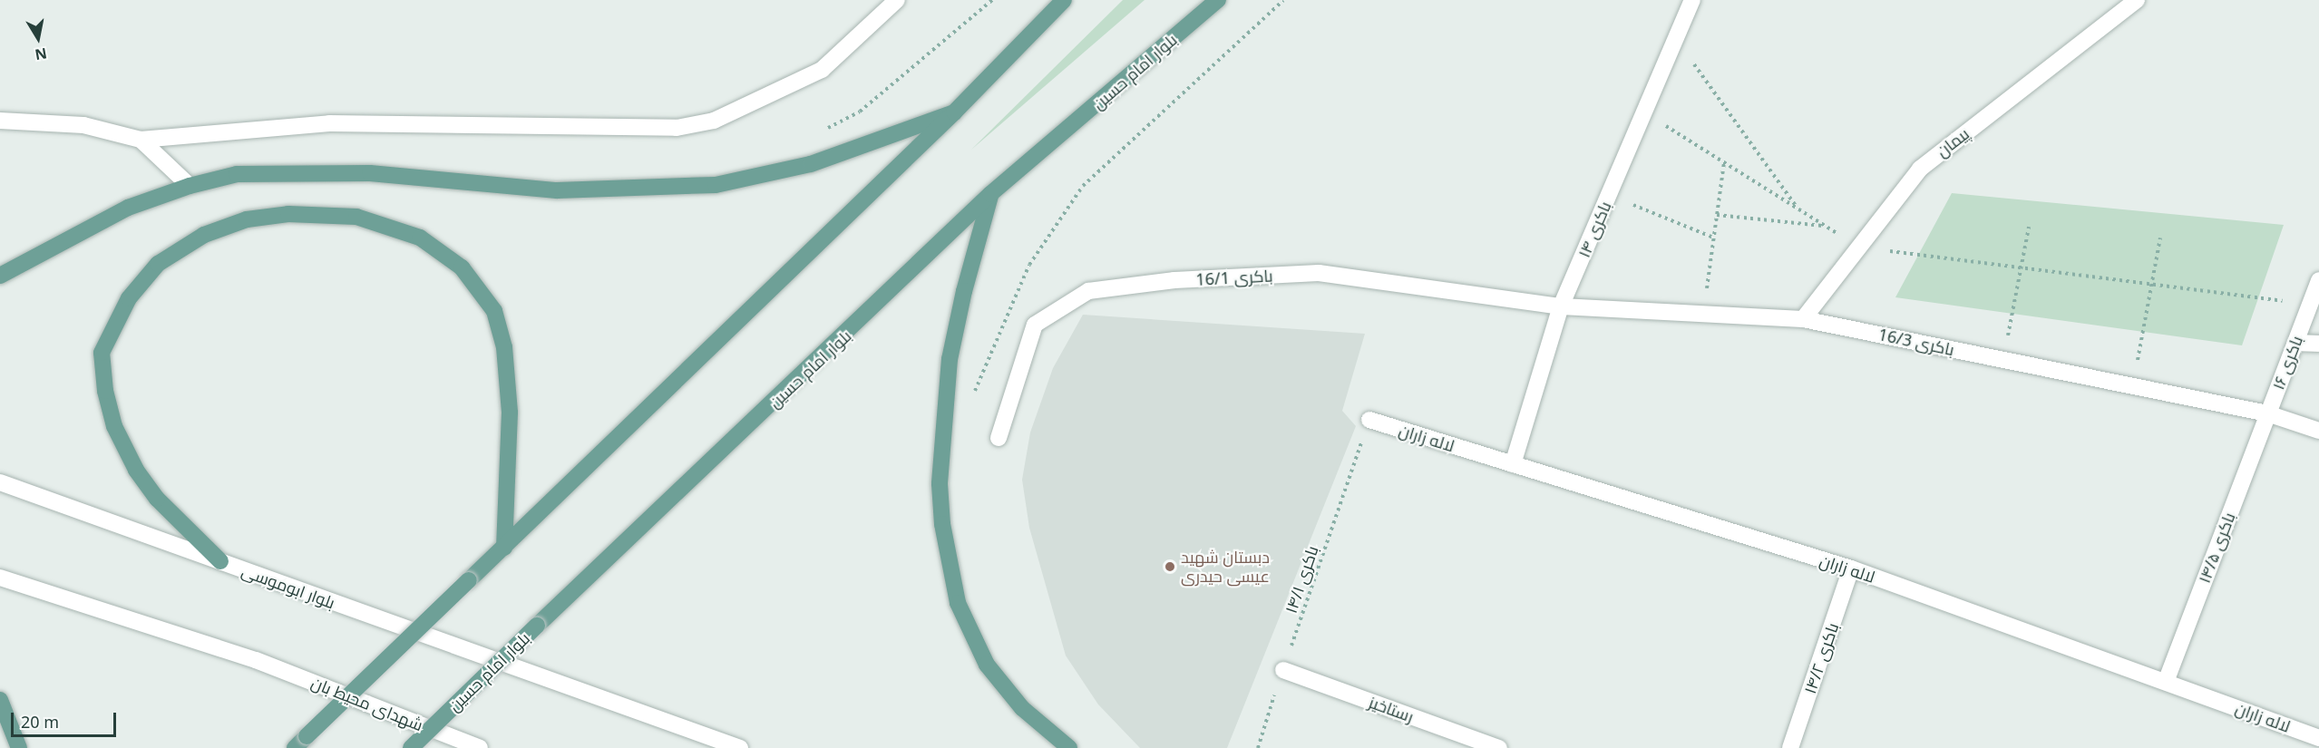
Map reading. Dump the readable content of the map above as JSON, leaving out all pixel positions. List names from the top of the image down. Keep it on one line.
{"streets":{"main road":["بلوار امام حسین"],"street":["پیمان","باکری ۱۴","باکری 16/1","باکری 16/3","باکری ۱۶","لاله زاران","باکری ۱۴/۵","بلوار ابوموسی","باکری ۱۴/۲","شهدای محیط بان","رستاخیز"],"path":["باکری ۱۴/۱"]},"crossings":[["پیمان","باکری 16/3"],["باکری ۱۴","باکری 16/1"],["باکری ۱۴","باکری 16/3"],["باکری ۱۴","لاله زاران"],["باکری 16/1","باکری 16/3"],["باکری 16/3","باکری ۱۶"],["باکری 16/3","باکری ۱۴/۵"],["باکری ۱۶","باکری ۱۴/۵"],["لاله زاران","باکری ۱۴/۵"],["لاله زاران","باکری ۱۴/۱"],["لاله زاران","باکری ۱۴/۲"],["باکری ۱۴/۱","رستاخیز"]],"places":["دبستان شهید عیسی حیدری"],"scale_bar":"20 m","north":"bottom"}
